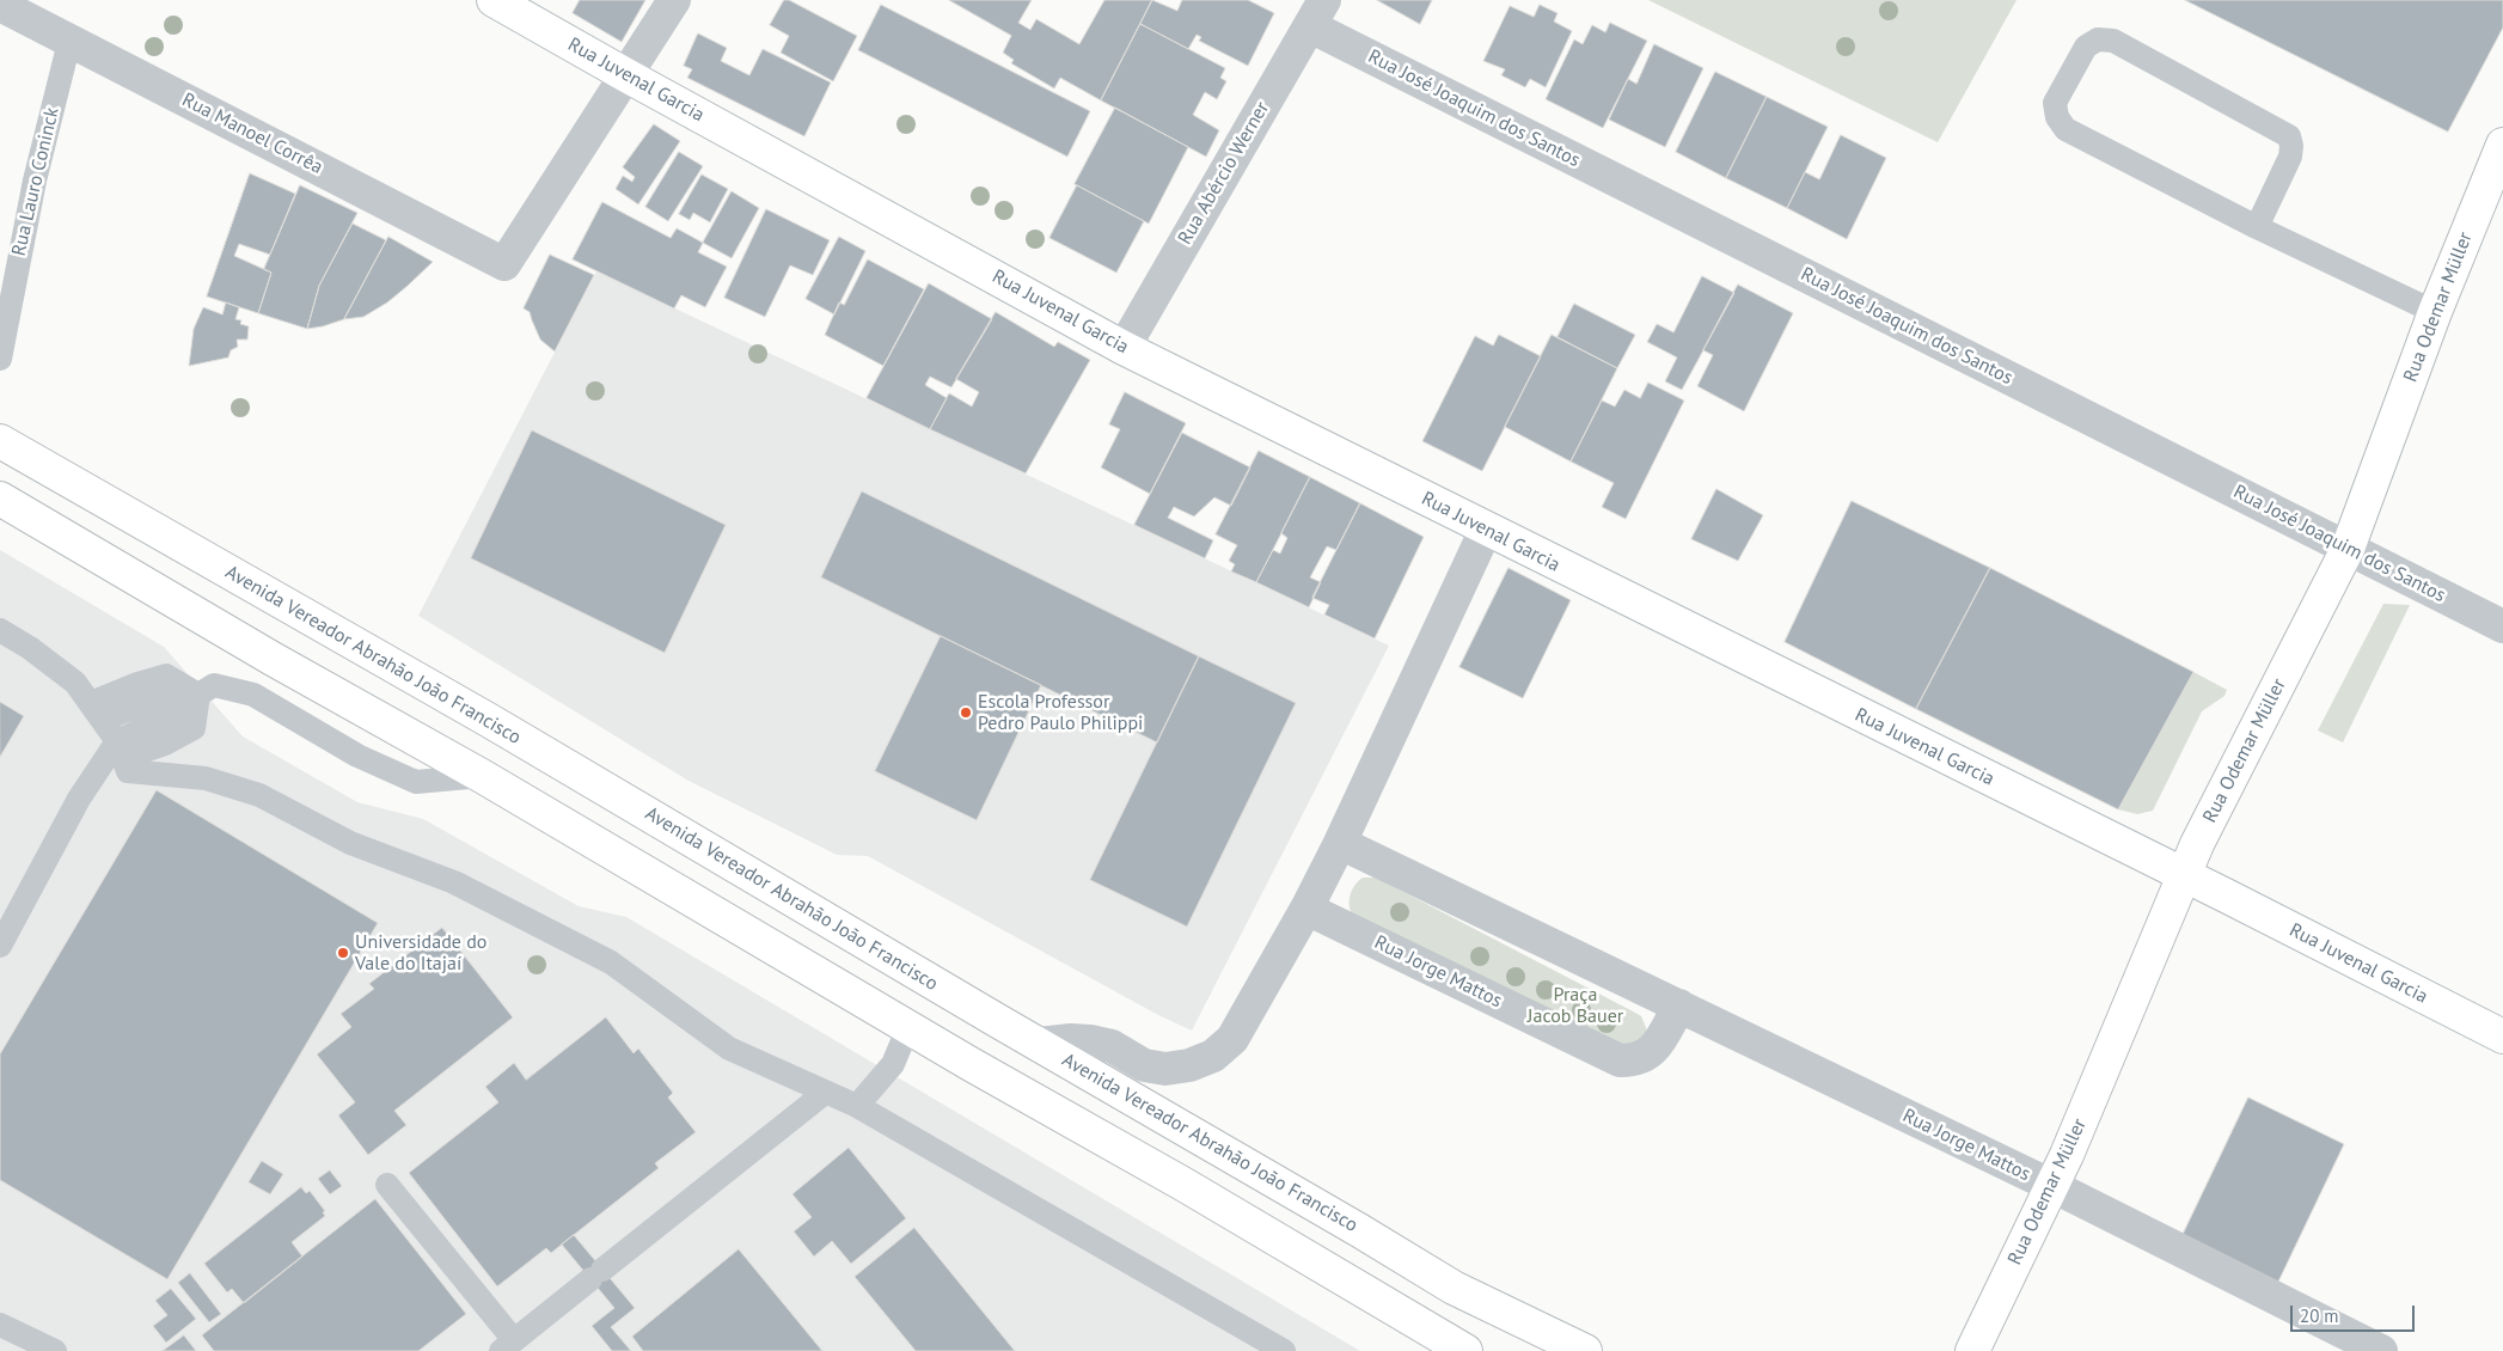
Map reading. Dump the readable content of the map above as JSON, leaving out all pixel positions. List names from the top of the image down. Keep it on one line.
{"streets":{"main road":["Rua Juvenal Garcia","Rua Odemar Müller","Avenida Vereador Abrahão João Francisco"],"street":["Rua José Joaquim dos Santos","Rua Manoel Corrêa","Rua Abércio Werner","Rua Jorge Mattos"],"lane":["Rua Lauro Coninck"]},"crossings":[["Rua Juvenal Garcia","Rua Manoel Corrêa"],["Rua Juvenal Garcia","Rua Abércio Werner"],["Rua Juvenal Garcia","Rua Odemar Müller"],["Rua José Joaquim dos Santos","Rua Abércio Werner"],["Rua José Joaquim dos Santos","Rua Odemar Müller"],["Rua Manoel Corrêa","Rua Lauro Coninck"],["Rua Odemar Müller","Rua Jorge Mattos"]],"parks":["Praça Jacob Bauer"],"places":["Escola Professor Pedro Paulo Philippi","Universidade do Vale do Itajaí"],"scale_bar":"20 m"}
